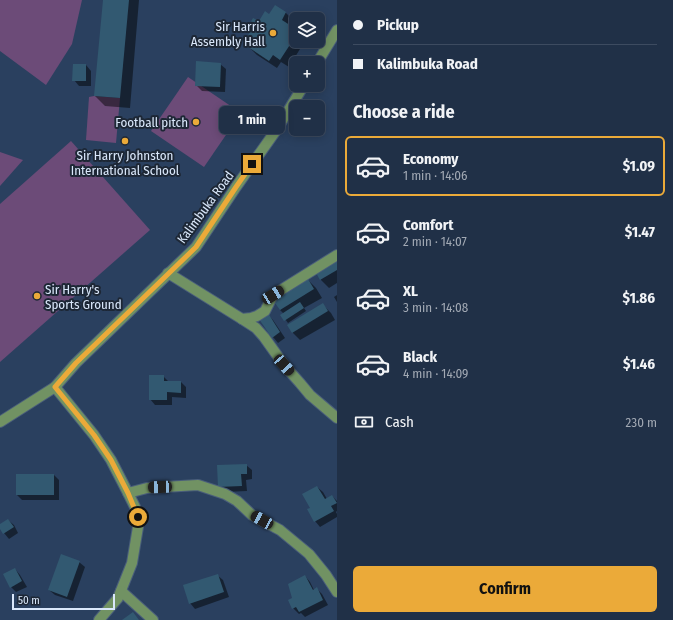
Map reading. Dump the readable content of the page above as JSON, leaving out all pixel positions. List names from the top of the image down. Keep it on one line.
{"streets":{"street":["Kalimbuka Road"]},"places":["Sir Harris Assembly Hall","Football pitch","Sir Harry Johnston International School","Sir Harry's Sports Ground"],"scale_bar":"50 m","page":{"banner":["Pickup","Kalimbuka Road"],"map_buttons":["+","−"],"heading":"Choose a ride","bubble":"1 min","list":[{"name":"Economy","note":"1 min · 14:06","value":"$1.09"},{"name":"Comfort","note":"2 min · 14:07","value":"$1.47"},{"name":"XL","note":"3 min · 14:08","value":"$1.86"},{"name":"Black","note":"4 min · 14:09","value":"$1.46"}],"pay":["Cash","230 m"],"buttons":"Confirm","scale":"50 m"}}
